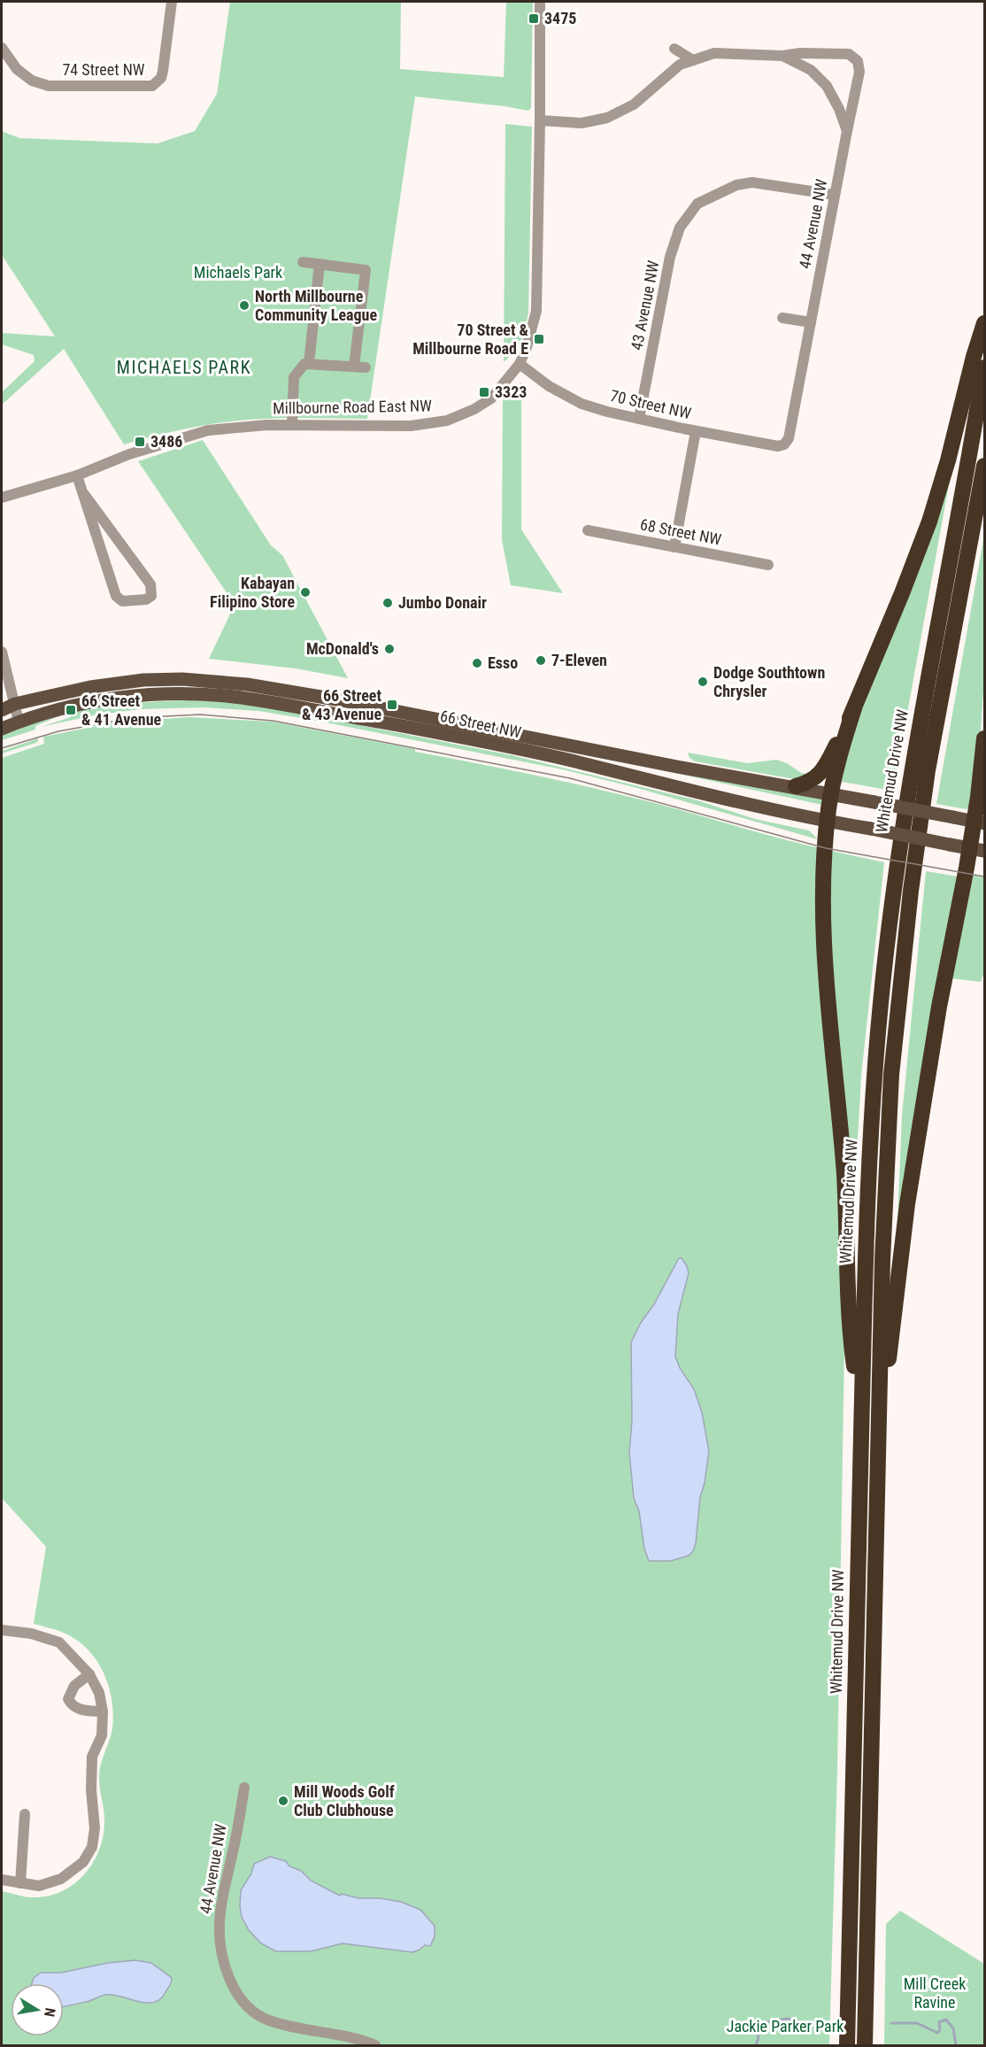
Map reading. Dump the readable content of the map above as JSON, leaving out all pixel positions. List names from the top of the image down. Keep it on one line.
{"streets":{"highway":["Whitemud Drive NW"],"main road":["66 Street NW"],"street":["74 Street NW","44 Avenue NW","43 Avenue NW","70 Street NW","Millbourne Road East NW","68 Street NW"]},"crossings":[["44 Avenue NW","43 Avenue NW"],["44 Avenue NW","70 Street NW"],["43 Avenue NW","70 Street NW"],["70 Street NW","Millbourne Road East NW"]],"districts":["MICHAELS PARK"],"parks":["Michaels Park","Mill Creek Ravine","Jackie Parker Park"],"places":{"transit":["3475","70 Street & Millbourne Road E","3323","3486","66 Street & 43 Avenue","66 Street & 41 Avenue"],"other":["North Millbourne Community League","Kabayan Filipino Store","Jumbo Donair","McDonald's","7-Eleven","Esso","Dodge Southtown Chrysler","Mill Woods Golf Club Clubhouse"]},"north":"right"}
